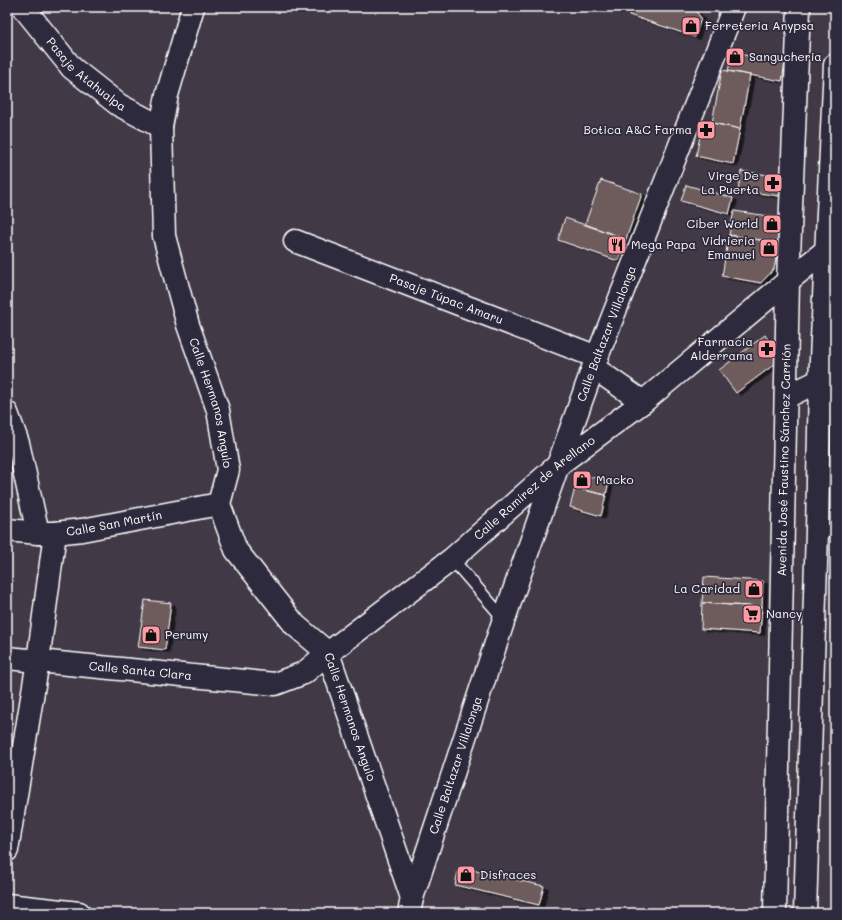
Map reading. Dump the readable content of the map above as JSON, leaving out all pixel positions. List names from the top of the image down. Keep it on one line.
{"streets":{"street":["Pasaje Atahualpa","Pasaje Túpac Amaru","Calle Baltazar Villalonga","Calle Hermanos Angulo","Avenida José Faustino Sánchez Carrión","Calle Ramírez de Arellano","Calle San Martín","Calle Santa Clara"]},"crossings":[["Pasaje Atahualpa","Calle Hermanos Angulo"],["Pasaje Túpac Amaru","Calle Baltazar Villalonga"],["Pasaje Túpac Amaru","Calle Ramírez de Arellano"],["Calle Baltazar Villalonga","Calle Hermanos Angulo"],["Calle Baltazar Villalonga","Calle Ramírez de Arellano"],["Calle Hermanos Angulo","Calle Ramírez de Arellano"],["Calle Hermanos Angulo","Calle San Martín"],["Avenida José Faustino Sánchez Carrión","Calle Ramírez de Arellano"],["Calle Ramírez de Arellano","Calle Santa Clara"]],"places":{"shop":["Ferreteria Anypsa","Sangucheria","Ciber World","Vidrieria Emanuel","Macko","La Caridad","Perumy","Disfraces"],"pharmacy":["Botica A&C Farma","Virge De La Puerta","Farmacia Alderrama"],"restaurant":["Mega Papa"],"supermarket":["Nancy"]}}
